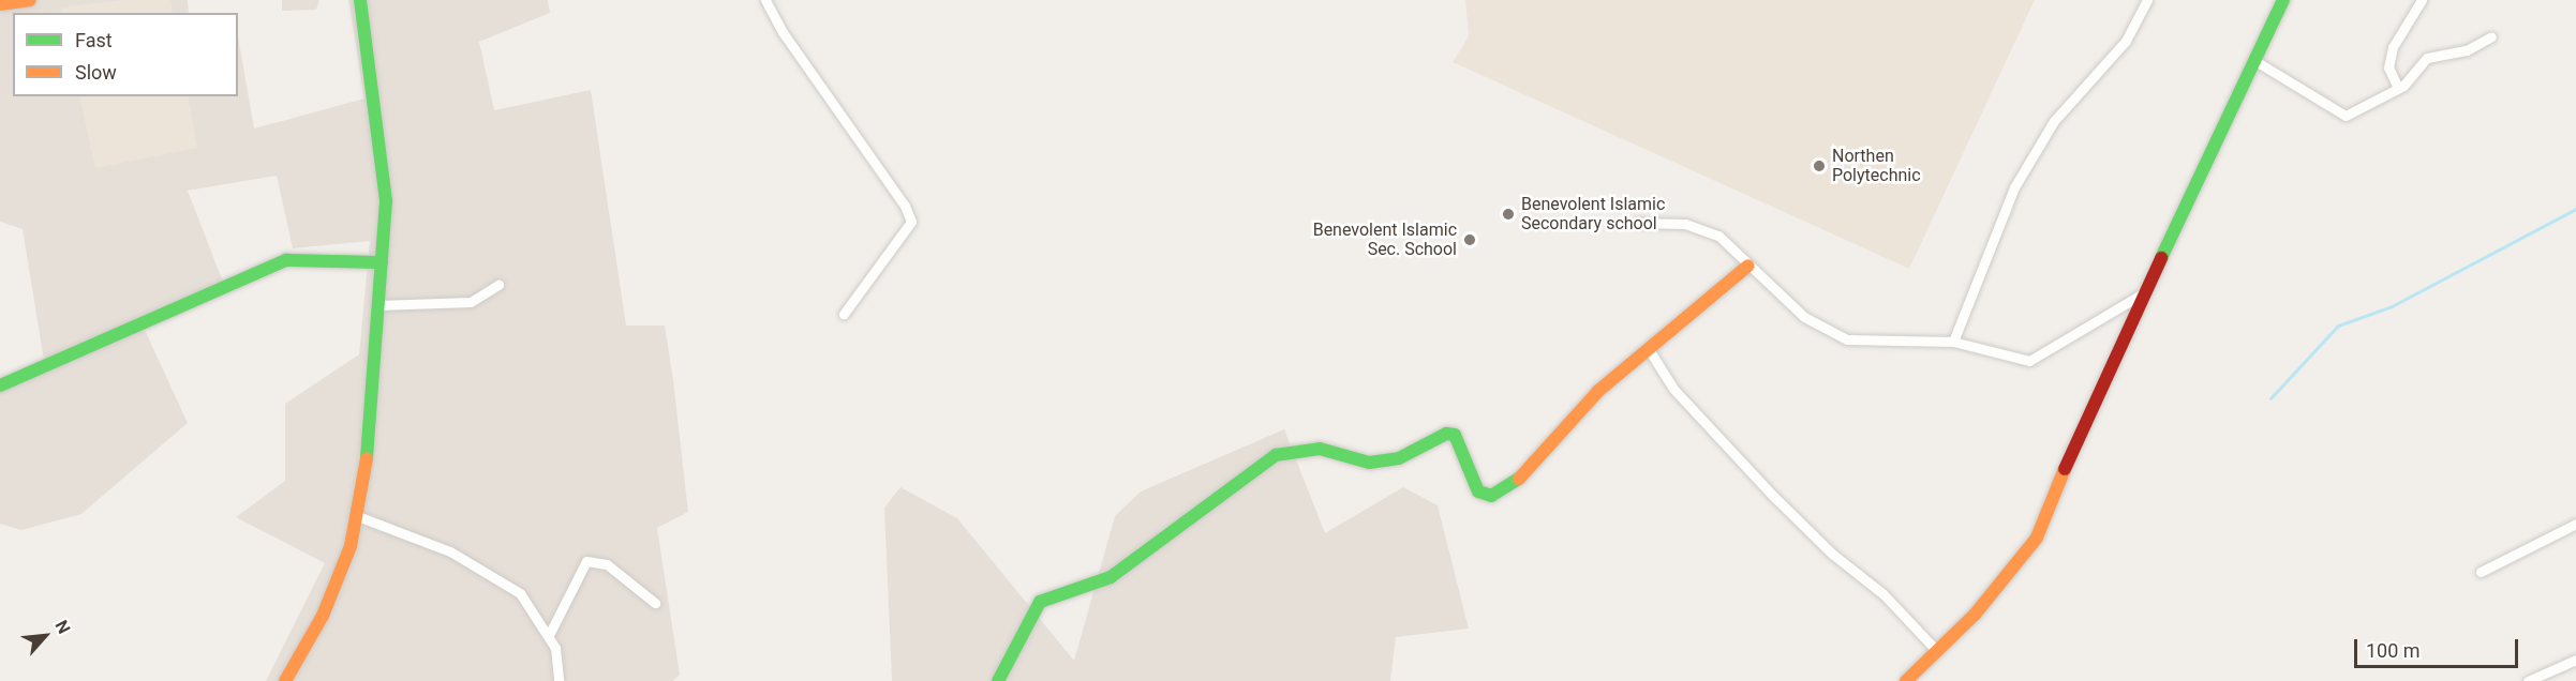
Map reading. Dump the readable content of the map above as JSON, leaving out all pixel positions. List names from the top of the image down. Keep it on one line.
{"places":["Northen Polytechnic","Benevolent Islamic Secondary school","Benevolent Islamic Sec. School"],"legend":["Fast","Slow"],"scale_bar":"100 m","north":"top right"}
